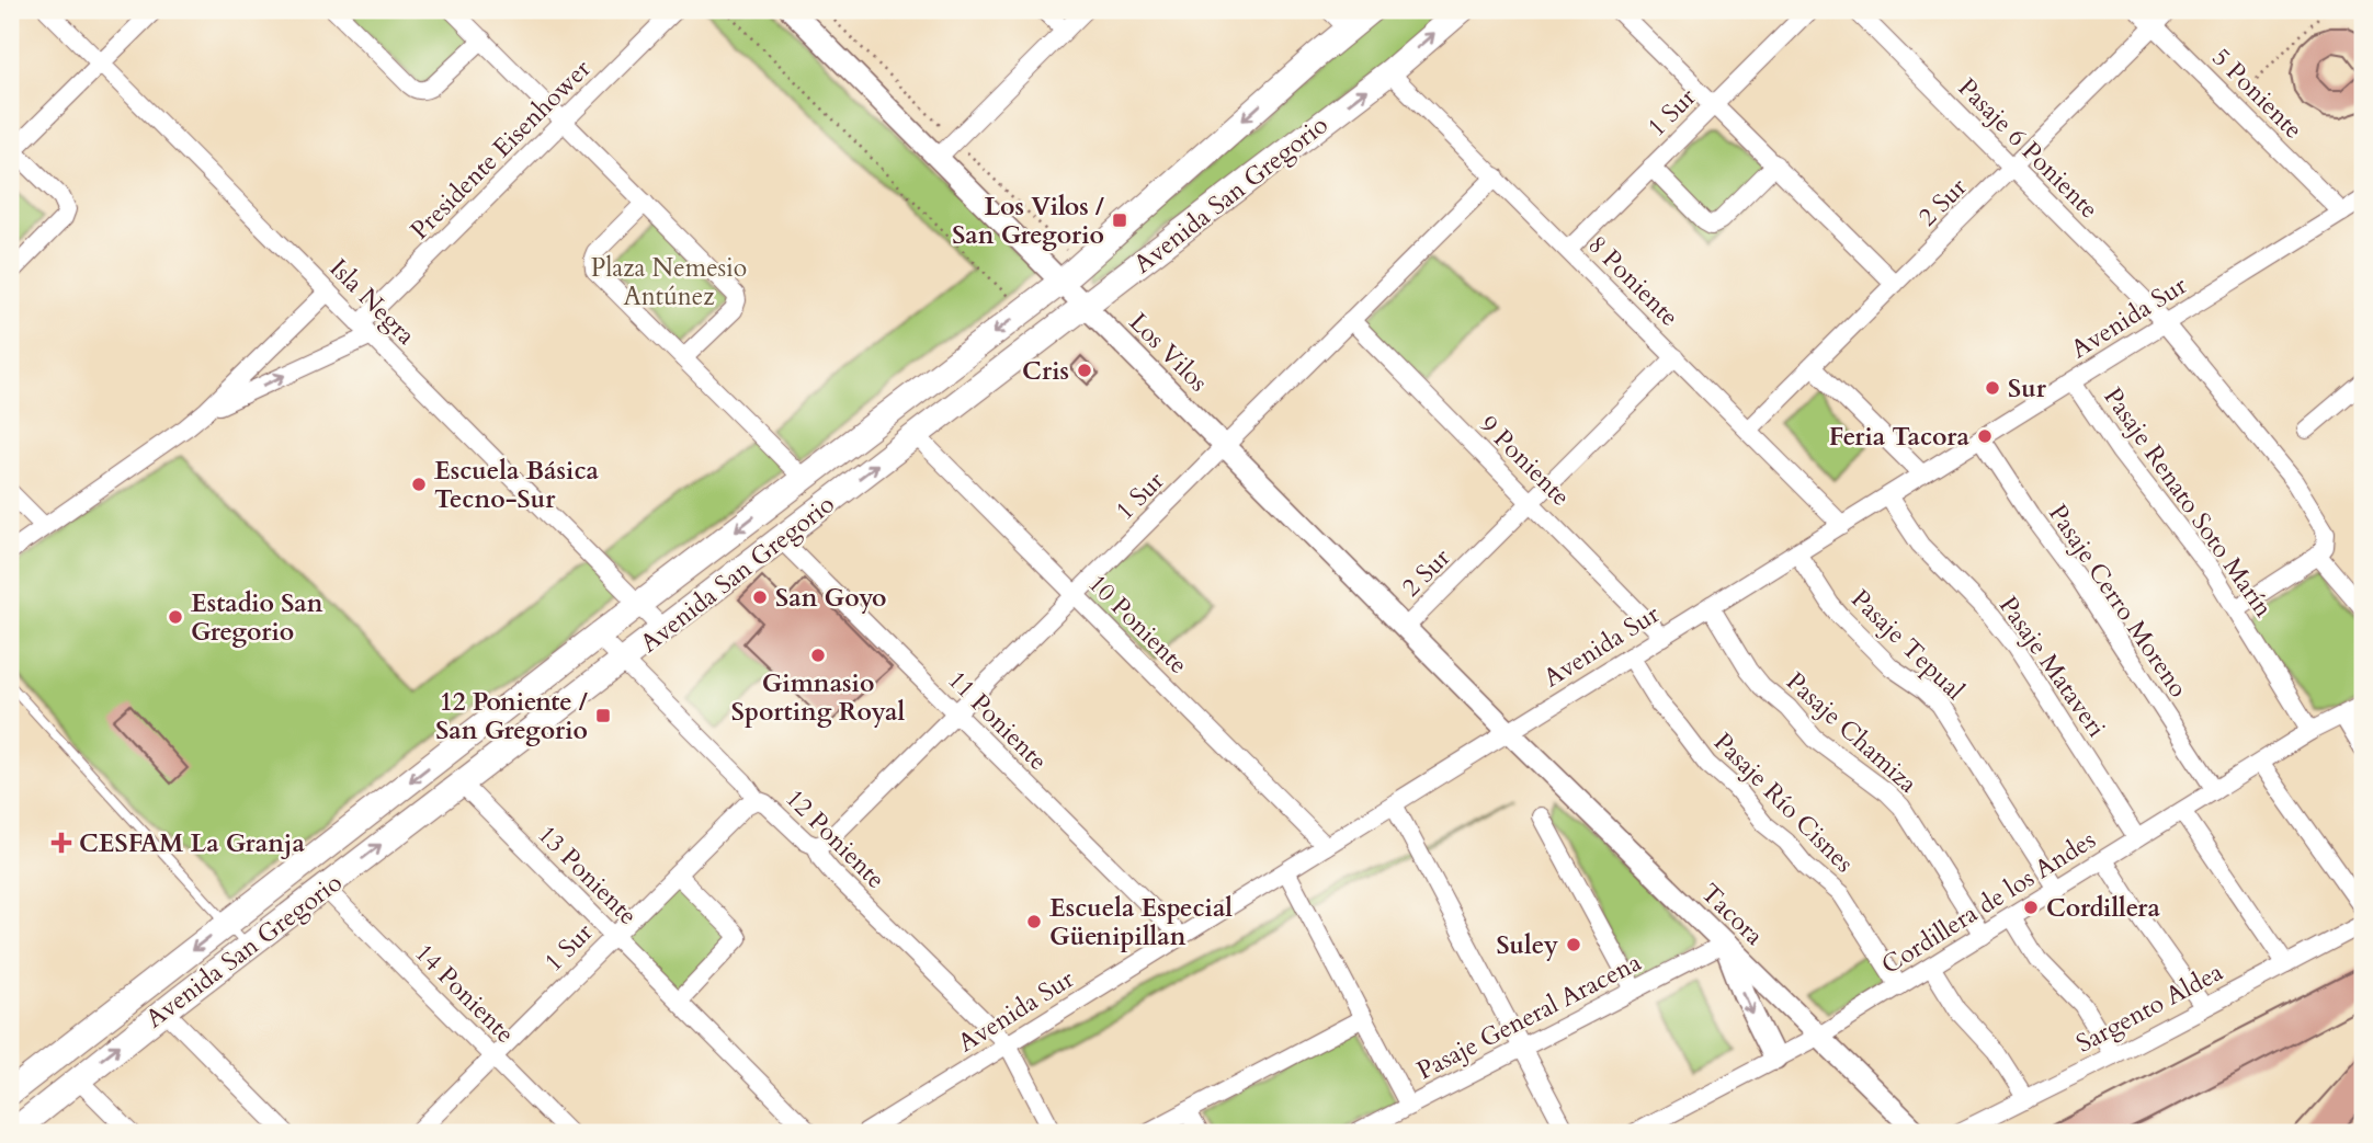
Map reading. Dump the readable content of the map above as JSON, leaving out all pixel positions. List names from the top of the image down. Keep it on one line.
{"streets":{"main road":["Avenida San Gregorio"],"street":["5 Poniente","1 Sur","Pasaje 6 Poniente","Presidente Eisenhower","2 Sur","8 Poniente","Isla Negra","Avenida Sur","Los Vilos","9 Poniente","Pasaje Renato Soto Marín","Pasaje Cerro Moreno","10 Poniente","Pasaje Tepual","Pasaje Mataveri","11 Poniente","Pasaje Chamiza","Pasaje Río Cisnes","12 Poniente","13 Poniente","Cordillera de los Andes","Tacora","14 Poniente","Sargento Aldea","Pasaje General Aracena"]},"crossings":[["5 Poniente","2 Sur"],["5 Poniente","Avenida Sur"],["1 Sur","8 Poniente"],["1 Sur","Los Vilos"],["1 Sur","9 Poniente"],["1 Sur","10 Poniente"],["1 Sur","11 Poniente"],["1 Sur","12 Poniente"],["1 Sur","13 Poniente"],["1 Sur","14 Poniente"],["Pasaje 6 Poniente","2 Sur"],["Pasaje 6 Poniente","Avenida Sur"],["Presidente Eisenhower","Isla Negra"],["Avenida San Gregorio","8 Poniente"],["Avenida San Gregorio","Isla Negra"],["Avenida San Gregorio","Los Vilos"],["Avenida San Gregorio","10 Poniente"],["Avenida San Gregorio","11 Poniente"],["Avenida San Gregorio","12 Poniente"],["Avenida San Gregorio","13 Poniente"],["Avenida San Gregorio","14 Poniente"],["2 Sur","8 Poniente"],["2 Sur","Los Vilos"],["2 Sur","9 Poniente"],["8 Poniente","Avenida Sur"],["Avenida Sur","Los Vilos"],["Avenida Sur","9 Poniente"],["Avenida Sur","Pasaje Renato Soto Marín"],["Avenida Sur","Pasaje Cerro Moreno"],["Avenida Sur","10 Poniente"],["Avenida Sur","Pasaje Tepual"],["Avenida Sur","Pasaje Mataveri"],["Avenida Sur","11 Poniente"],["Avenida Sur","Pasaje Chamiza"],["Avenida Sur","Pasaje Río Cisnes"],["Avenida Sur","12 Poniente"],["Avenida Sur","Tacora"],["Los Vilos","Tacora"],["Pasaje Renato Soto Marín","Cordillera de los Andes"],["Pasaje Cerro Moreno","Cordillera de los Andes"],["Pasaje Tepual","Cordillera de los Andes"],["Pasaje Mataveri","Cordillera de los Andes"],["Pasaje Chamiza","Cordillera de los Andes"],["Pasaje Río Cisnes","Cordillera de los Andes"],["Cordillera de los Andes","Tacora"],["Tacora","Pasaje General Aracena"]],"parks":["Plaza Nemesio Antúnez"],"places":{"transit":["Los Vilos / San Gregorio","12 Poniente / San Gregorio"],"other":["Cris","Sur","Feria Tacora","Escuela Básica Tecno-Sur","San Goyo","Estadio San Gregorio","Gimnasio Sporting Royal","Cordillera","Escuela Especial Güenipillan","Suley"],"health":["CESFAM La Granja"]}}
